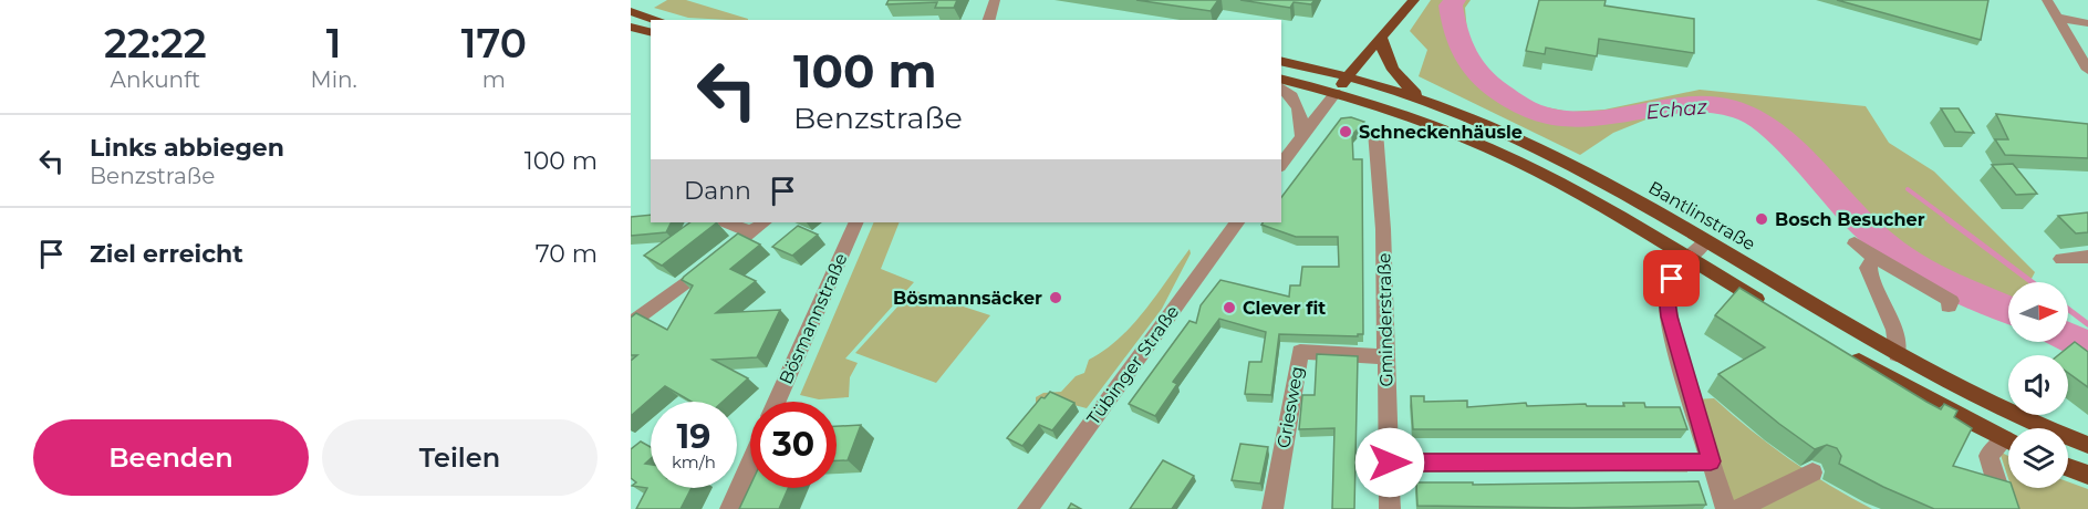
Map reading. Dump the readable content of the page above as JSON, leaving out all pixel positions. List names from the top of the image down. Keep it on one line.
{"streets":{"main road":["Bantlinstraße"],"street":["Bösmannstraße","Gminderstraße","Tübinger Straße","Griesweg"]},"crossings":[["Gminderstraße","Griesweg"]],"water":["Echaz"],"places":["Schneckenhäusle","Bosch Besucher","Bösmannsäcker","Clever fit"],"north":"right","page":{"eta":["22:22","Ankunft","1","Min.","170","m"],"turn":["100 m","Benzstraße"],"list":[{"name":"Links abbiegen","note":"Benzstraße","value":"100 m"},{"name":"Ziel erreicht","value":"70 m"}],"then":"Dann","speed":"19 km/h","limit":"30","buttons":["Beenden","Teilen"]}}
